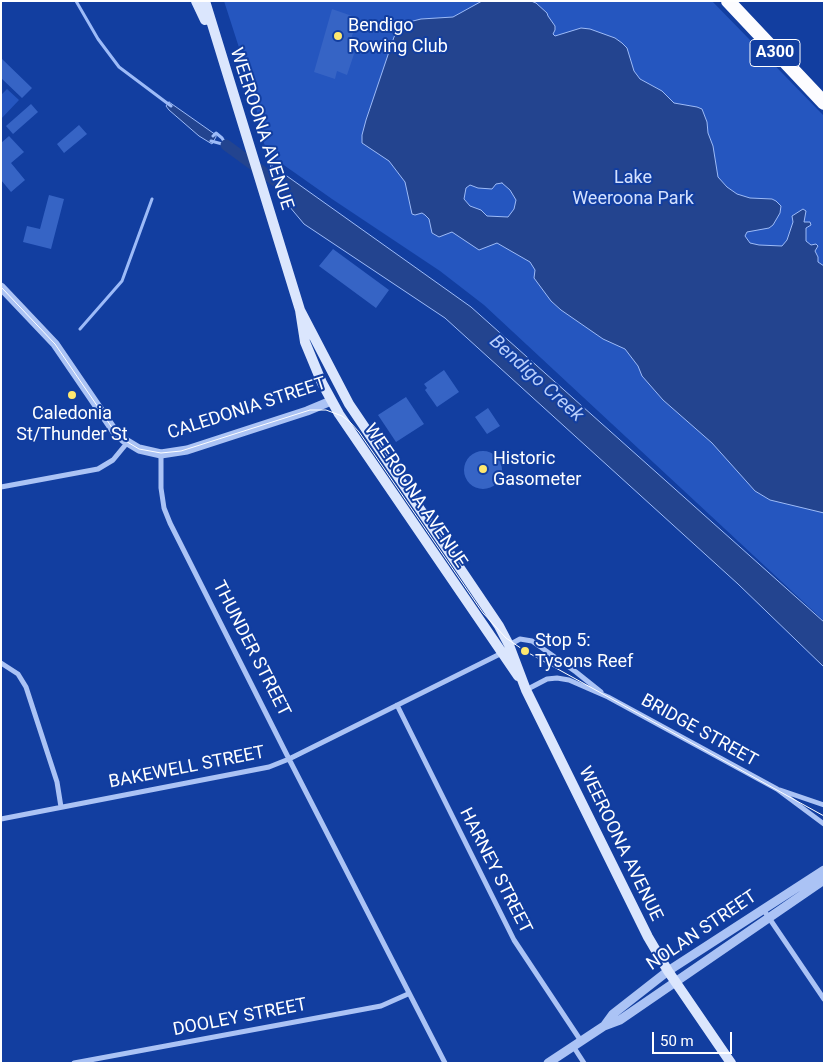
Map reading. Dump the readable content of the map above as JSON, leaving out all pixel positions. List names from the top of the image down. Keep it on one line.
{"streets":{"highway":["A300"],"main road":["WEEROONA AVENUE","CALEDONIA STREET"],"street":["THUNDER STREET","BRIDGE STREET","BAKEWELL STREET","HARNEY STREET","NOLAN STREET","DOOLEY STREET"]},"crossings":[["WEEROONA AVENUE","CALEDONIA STREET"],["WEEROONA AVENUE","BRIDGE STREET"],["WEEROONA AVENUE","BAKEWELL STREET"],["WEEROONA AVENUE","NOLAN STREET"],["CALEDONIA STREET","THUNDER STREET"],["THUNDER STREET","BAKEWELL STREET"],["THUNDER STREET","DOOLEY STREET"],["BAKEWELL STREET","HARNEY STREET"],["HARNEY STREET","NOLAN STREET"]],"water":["Bendigo Creek"],"parks":["Lake Weeroona Park"],"places":["Bendigo Rowing Club","Caledonia St/Thunder St","Historic Gasometer","Stop 5: Tysons Reef"],"scale_bar":"50 m"}
